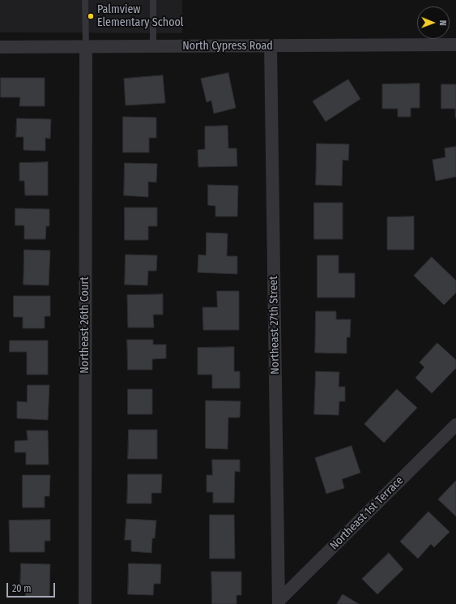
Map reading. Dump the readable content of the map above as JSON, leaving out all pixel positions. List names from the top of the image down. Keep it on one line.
{"streets":{"street":["North Cypress Road","Northeast 26th Court","Northeast 27th Street","Northeast 1st Terrace"]},"crossings":[["North Cypress Road","Northeast 26th Court"],["North Cypress Road","Northeast 27th Street"],["Northeast 27th Street","Northeast 1st Terrace"]],"places":["Palmview Elementary School"],"scale_bar":"20 m","north":"right"}
